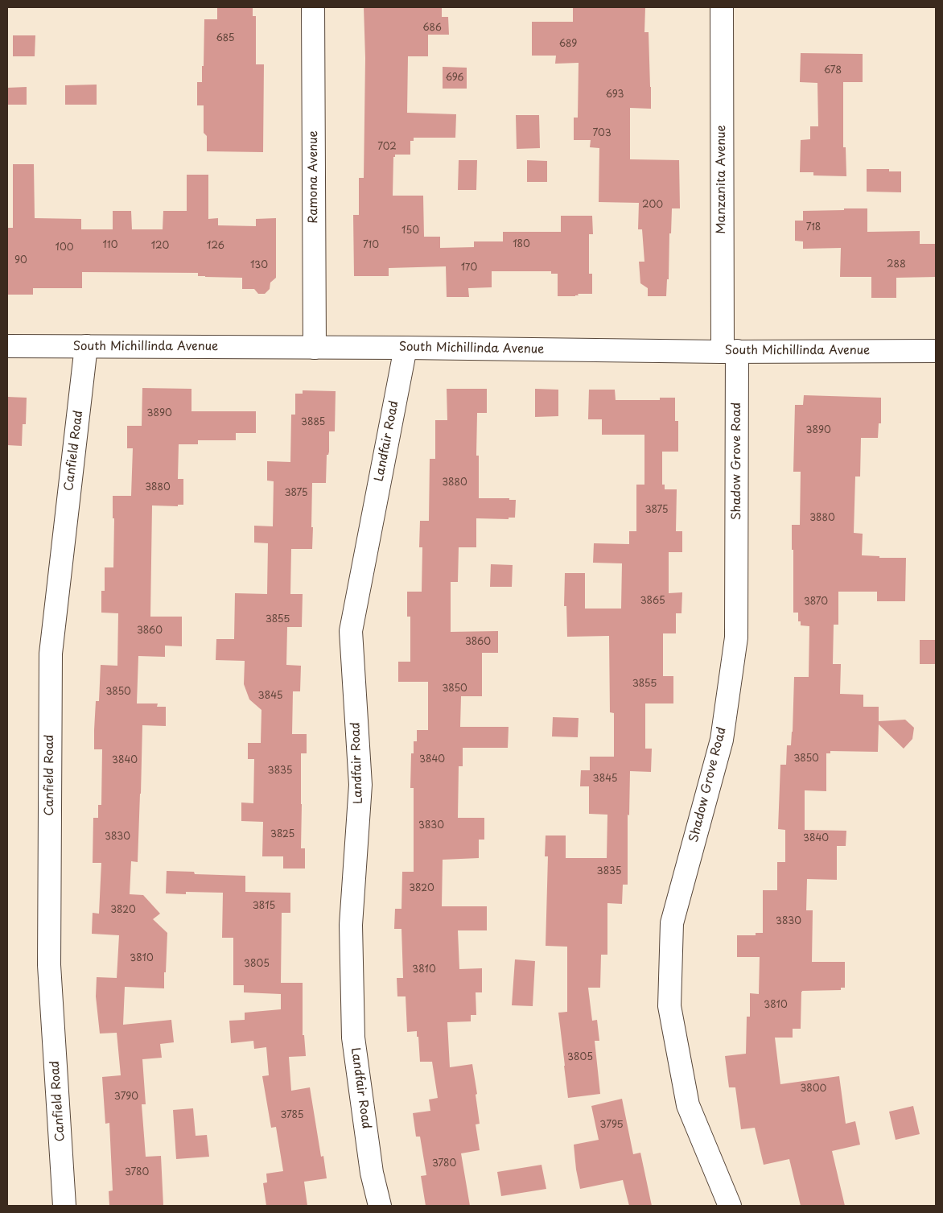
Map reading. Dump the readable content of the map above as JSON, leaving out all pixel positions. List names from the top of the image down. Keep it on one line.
{"streets":{"street":["Ramona Avenue","Manzanita Avenue","South Michillinda Avenue","Landfair Road","Canfield Road","Shadow Grove Road"]},"crossings":[["Ramona Avenue","South Michillinda Avenue"],["Manzanita Avenue","South Michillinda Avenue"],["Manzanita Avenue","Shadow Grove Road"],["South Michillinda Avenue","Landfair Road"],["South Michillinda Avenue","Canfield Road"],["South Michillinda Avenue","Shadow Grove Road"]],"house_numbers":["686","685","689","678","696","693","703","702","200","718","150","180","110","710","120","126","100","90","288","130","170","3890","3885","3890","3880","3880","3875","3875","3880","3865","3870","3855","3860","3860","3855","3850","3850","3845","3850","3840","3840","3835","3845","3830","3825","3830","3840","3835","3820","3815","3820","3830","3810","3805","3810","3810","3805","3800","3790","3785","3795","3780","3780"]}
